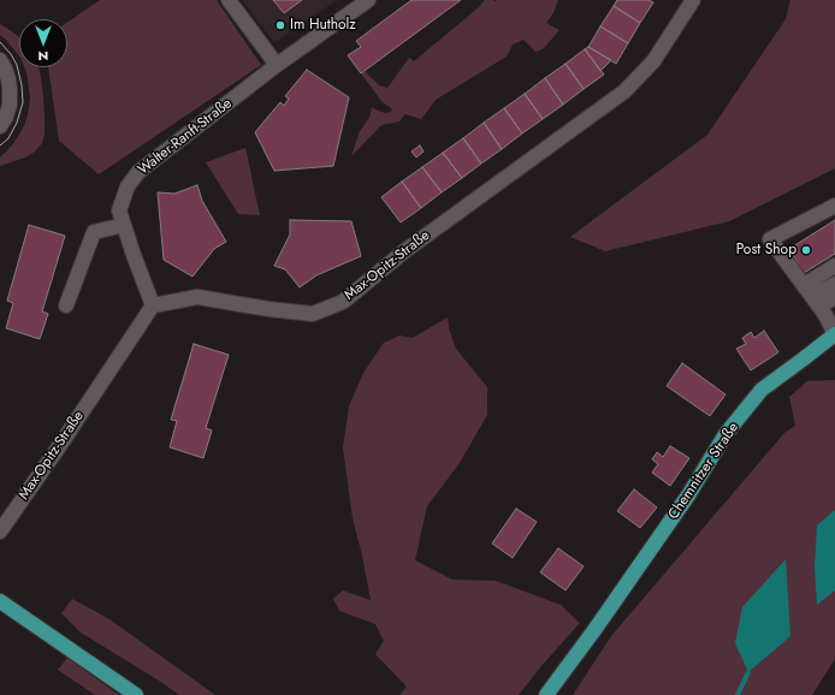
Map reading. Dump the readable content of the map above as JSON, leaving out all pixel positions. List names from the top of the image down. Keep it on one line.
{"streets":{"main road":["Chemnitzer Straße"],"street":["Walter-Ranft-Straße","Max-Opitz-Straße"]},"crossings":[["Walter-Ranft-Straße","Max-Opitz-Straße"]],"places":["Im Hutholz","Post Shop"],"north":"bottom"}
